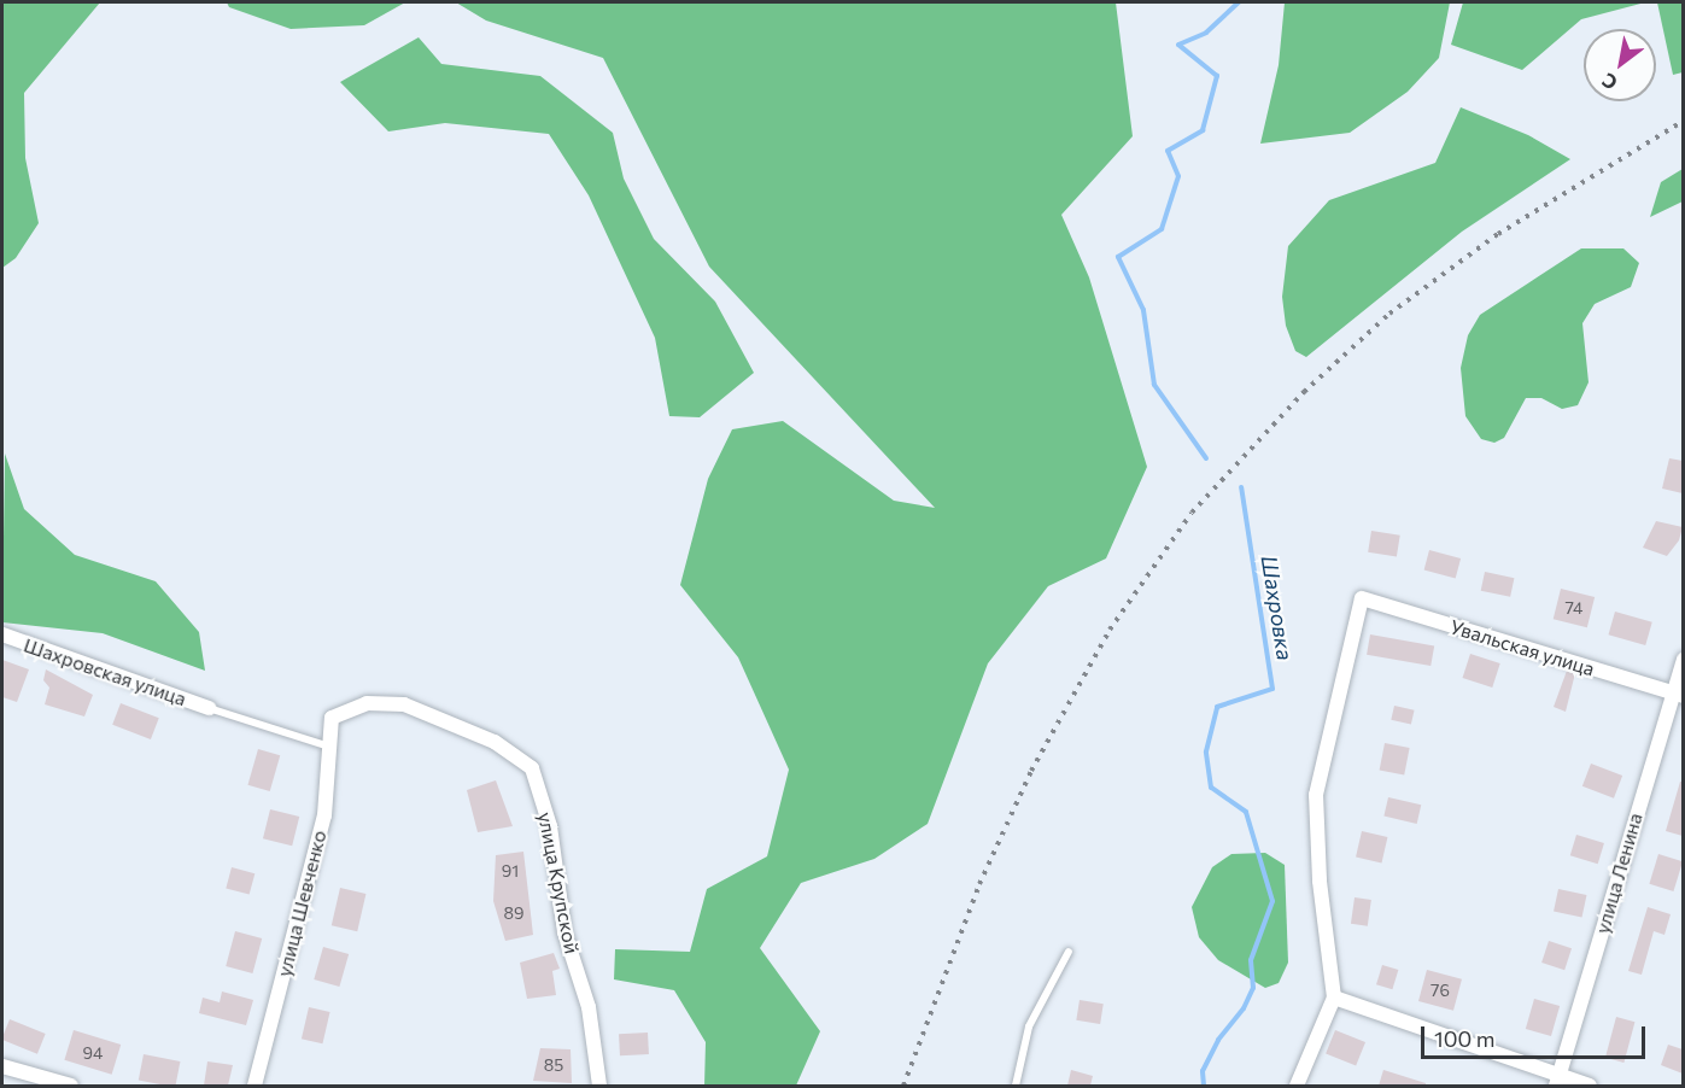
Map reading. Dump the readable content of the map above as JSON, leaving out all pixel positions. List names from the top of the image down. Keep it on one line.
{"streets":{"street":["Увальская улица","Шахровская улица","улица Ленина","улица Крупской","улица Шевченко"]},"crossings":[["Увальская улица","улица Ленина"],["улица Крупской","улица Шевченко"]],"water":["Шахровка"],"house_numbers":["74","91","89","76","94","85"],"scale_bar":"100 m","north":"bottom left"}
